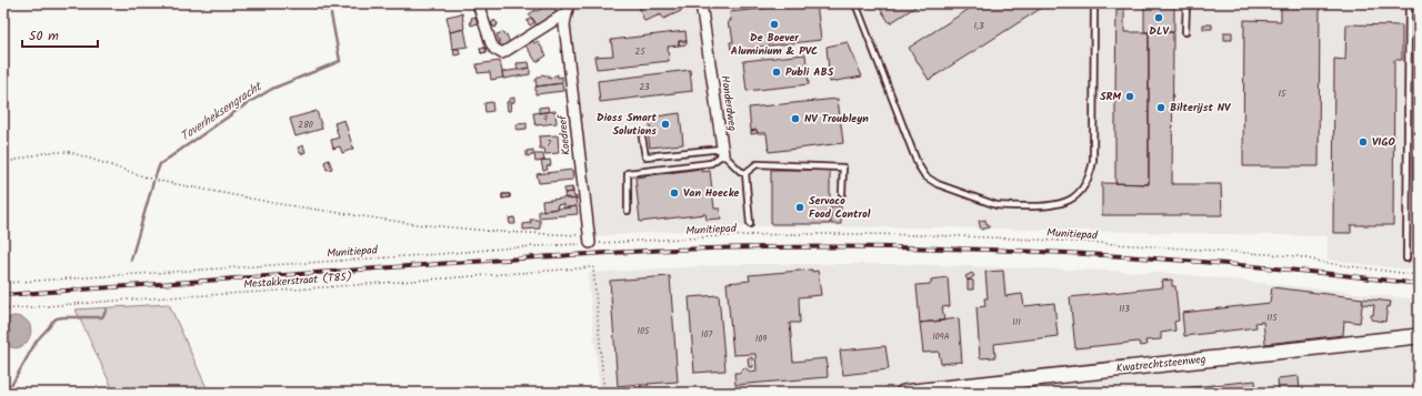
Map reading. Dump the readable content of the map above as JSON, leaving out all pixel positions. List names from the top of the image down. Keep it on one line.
{"streets":{"street":["Honderdweg","Koedreef","Kwatrechtsteenweg"],"path":["Munitiepad","Mestakkerstraat (T85)"]},"crossings":[["Koedreef","Munitiepad"]],"water":["Toverheksengracht"],"places":["DLV","De Boever Aluminium & PVC","Publi ABS","SRM","Bilterijst NV","NV Troubleyn","Dioss Smart Solutions","VIGO","Van Hoecke","Servaco Food Control"],"house_numbers":["1,3","25","23","15","9","280","7","113","115","111","105","107","109A","109"],"scale_bar":"50 m"}
